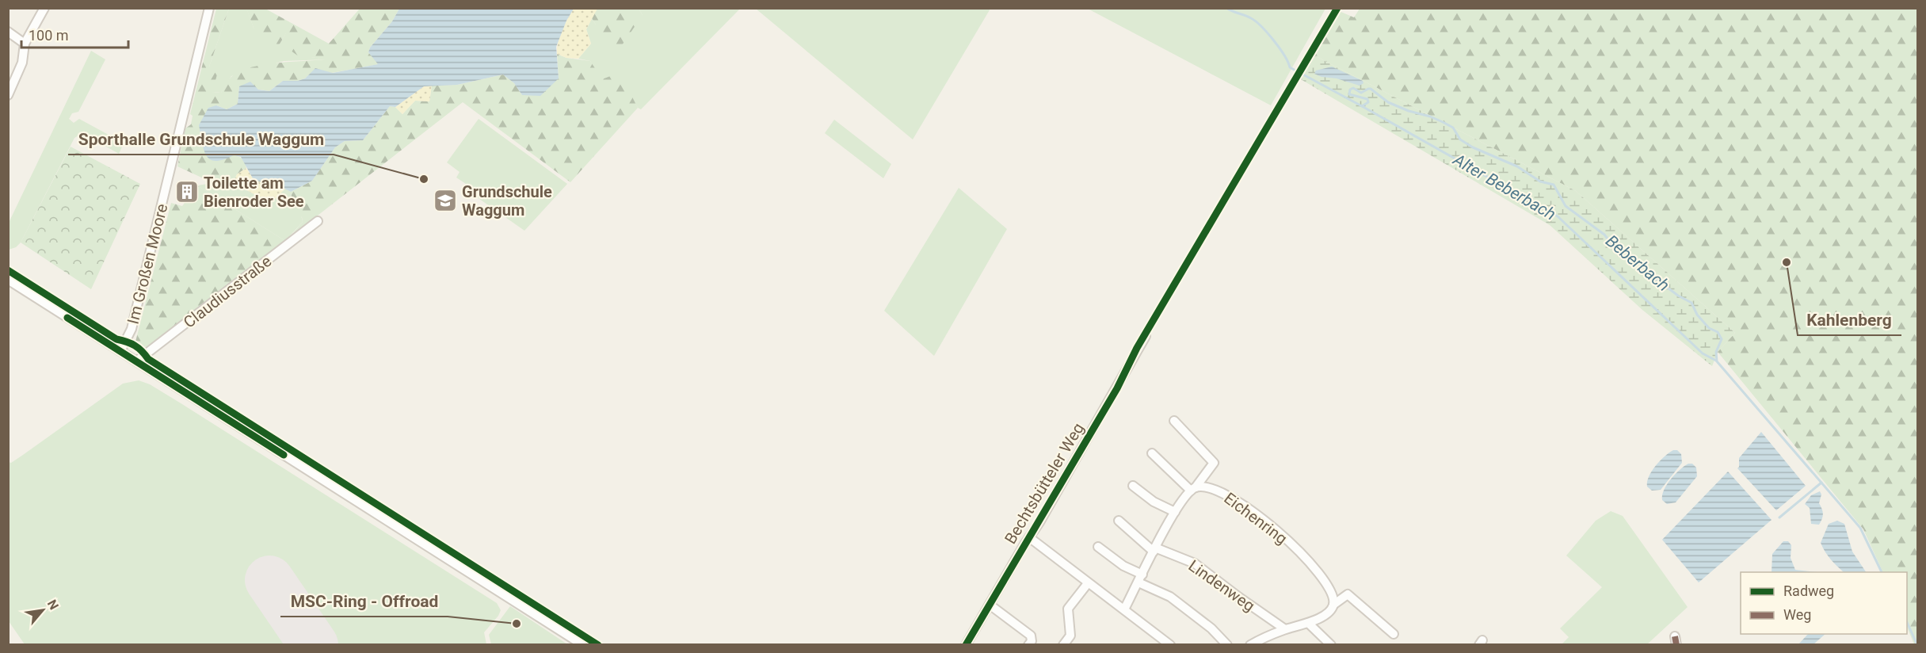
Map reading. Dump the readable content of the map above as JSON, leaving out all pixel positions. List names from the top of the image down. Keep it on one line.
{"streets":{"street":["Im Großen Moore","Claudiusstraße","Bechtsbütteler Weg","Eichenring","Lindenweg"]},"water":["Alter Beberbach","Beberbach"],"places":{"other":["Sporthalle Grundschule Waggum","Kahlenberg","MSC-Ring - Offroad"],"building":["Toilette am Bienroder See"],"school or university":["Grundschule Waggum"]},"legend":["Radweg","Weg"],"scale_bar":"100 m","north":"top right"}
